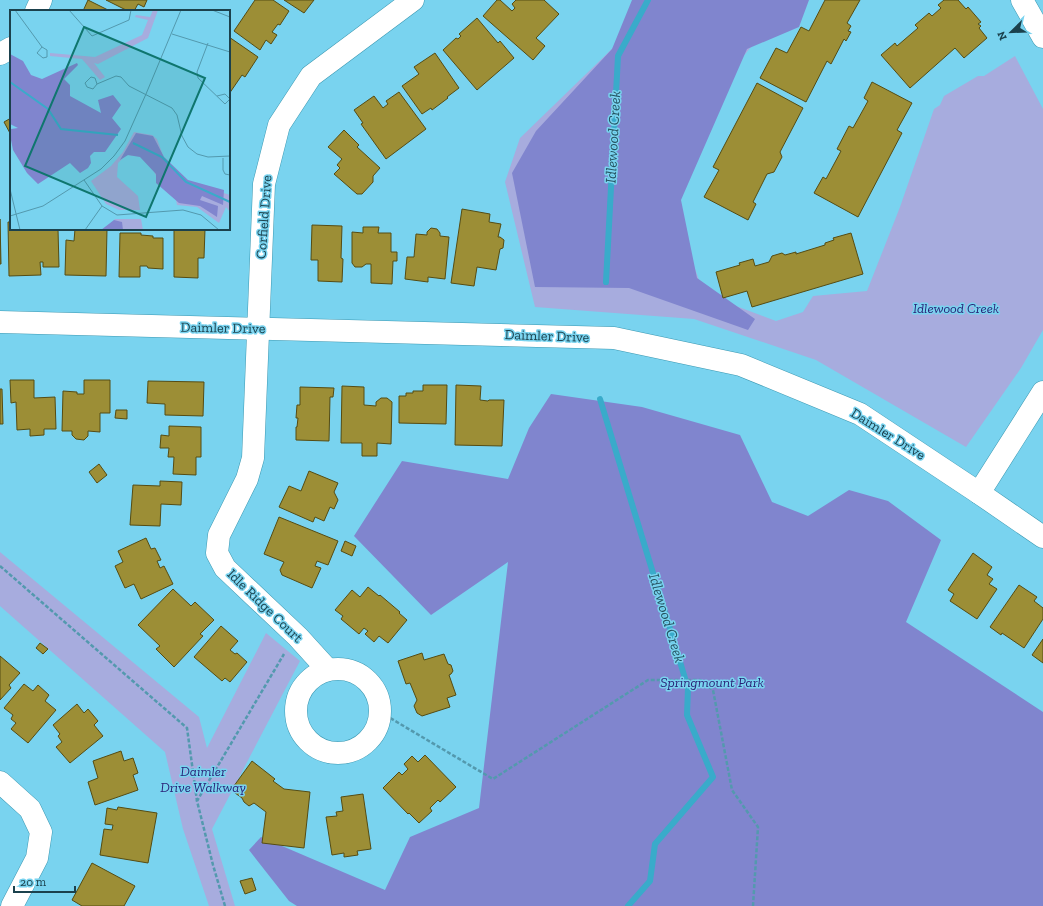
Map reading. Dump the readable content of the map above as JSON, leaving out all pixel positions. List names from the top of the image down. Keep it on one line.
{"streets":{"street":["Corfield Drive","Daimler Drive","Idle Ridge Court"]},"crossings":[["Corfield Drive","Daimler Drive"],["Corfield Drive","Idle Ridge Court"],["Daimler Drive","Idle Ridge Court"]],"water":["Idlewood Creek"],"parks":["Idlewood Creek","Springmount Park","Daimler Drive Walkway"],"scale_bar":"20 m","north":"bottom left"}
